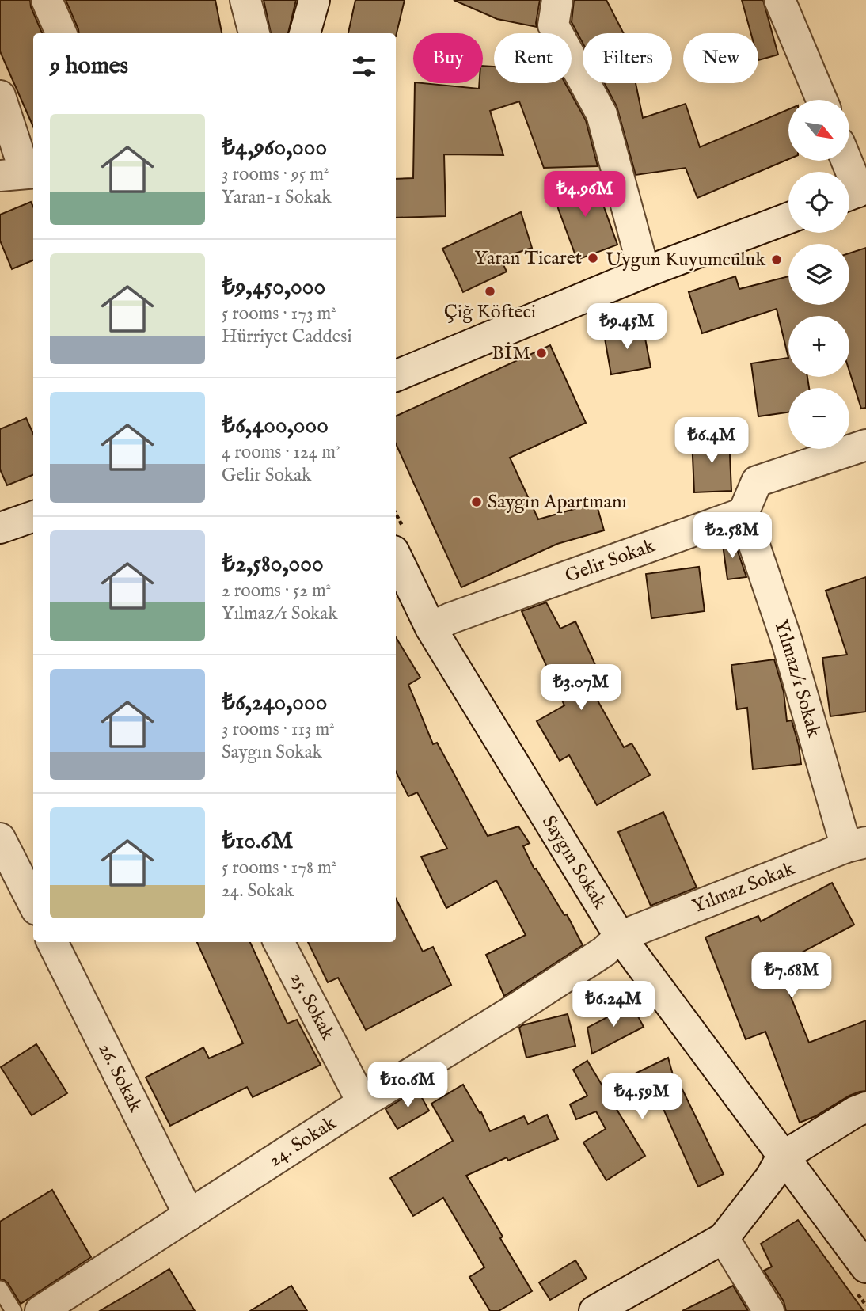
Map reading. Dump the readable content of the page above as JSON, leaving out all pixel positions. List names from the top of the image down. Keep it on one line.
{"streets":{"street":["Gelir Sokak","Yılmaz/1 Sokak","Saygın Sokak","Yılmaz Sokak","25. Sokak","26. Sokak","24. Sokak"]},"crossings":[["Gelir Sokak","Yılmaz/1 Sokak"],["Gelir Sokak","Saygın Sokak"],["Yılmaz/1 Sokak","Yılmaz Sokak"],["Saygın Sokak","Yılmaz Sokak"],["Saygın Sokak","24. Sokak"],["Yılmaz Sokak","24. Sokak"],["25. Sokak","24. Sokak"],["26. Sokak","24. Sokak"]],"places":["Yaran Ticaret","Uygun Kuyumculuk","Çiğ Köfteci","BİM","Saygın Apartmanı"],"north":"bottom right","page":{"chip":["Buy","Rent","Filters","New"],"heading":"9 homes","map_buttons":["+","−"],"list":[{"name":"₺4,960,000","note":"3 rooms · 95 m² · Yaran-1 Sokak"},{"name":"₺9,450,000","note":"5 rooms · 173 m² · Hürriyet Caddesi"},{"name":"₺6,400,000","note":"4 rooms · 124 m² · Gelir Sokak"},{"name":"₺2,580,000","note":"2 rooms · 52 m² · Yılmaz/1 Sokak"},{"name":"₺6,240,000","note":"3 rooms · 113 m² · Saygın Sokak"},{"name":"₺10.6M","note":"5 rooms · 178 m² · 24. Sokak"}],"price":["₺4.96M","₺9.45M","₺6.4M","₺2.58M","₺3.07M","₺7.68M","₺6.24M","₺10.6M","₺4.59M"]}}
